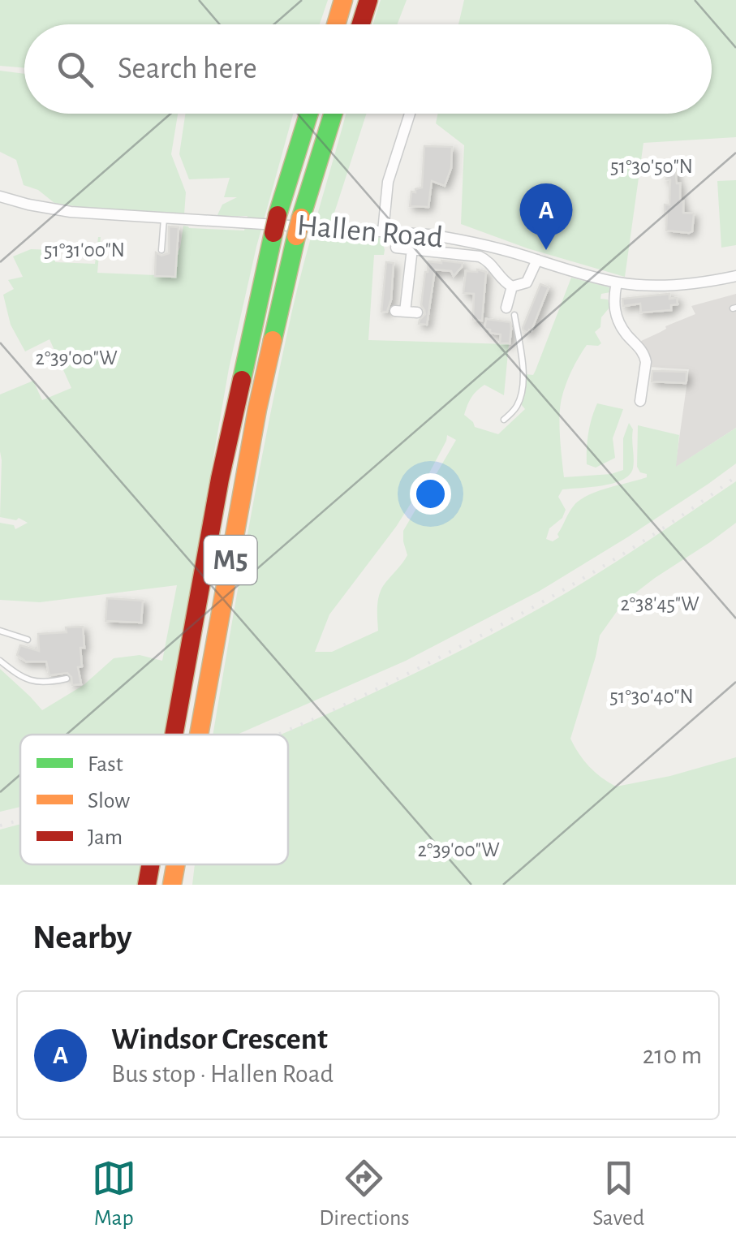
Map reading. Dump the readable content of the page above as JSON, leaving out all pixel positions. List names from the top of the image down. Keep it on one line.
{"streets":{"highway":["M5"],"street":["Hallen Road"]},"legend":["Fast","Slow","Jam"],"page":{"search":"Search here","pins":"A","heading":"Nearby","list":[{"mark":"A","name":"Windsor Crescent","note":"Bus stop · Hallen Road","value":"210 m"}],"nav":["Map","Directions","Saved"]},"coordinates":["51°30'50\"N","51°31'00\"N","2°39'00\"W","2°38'45\"W","51°30'40\"N"]}
